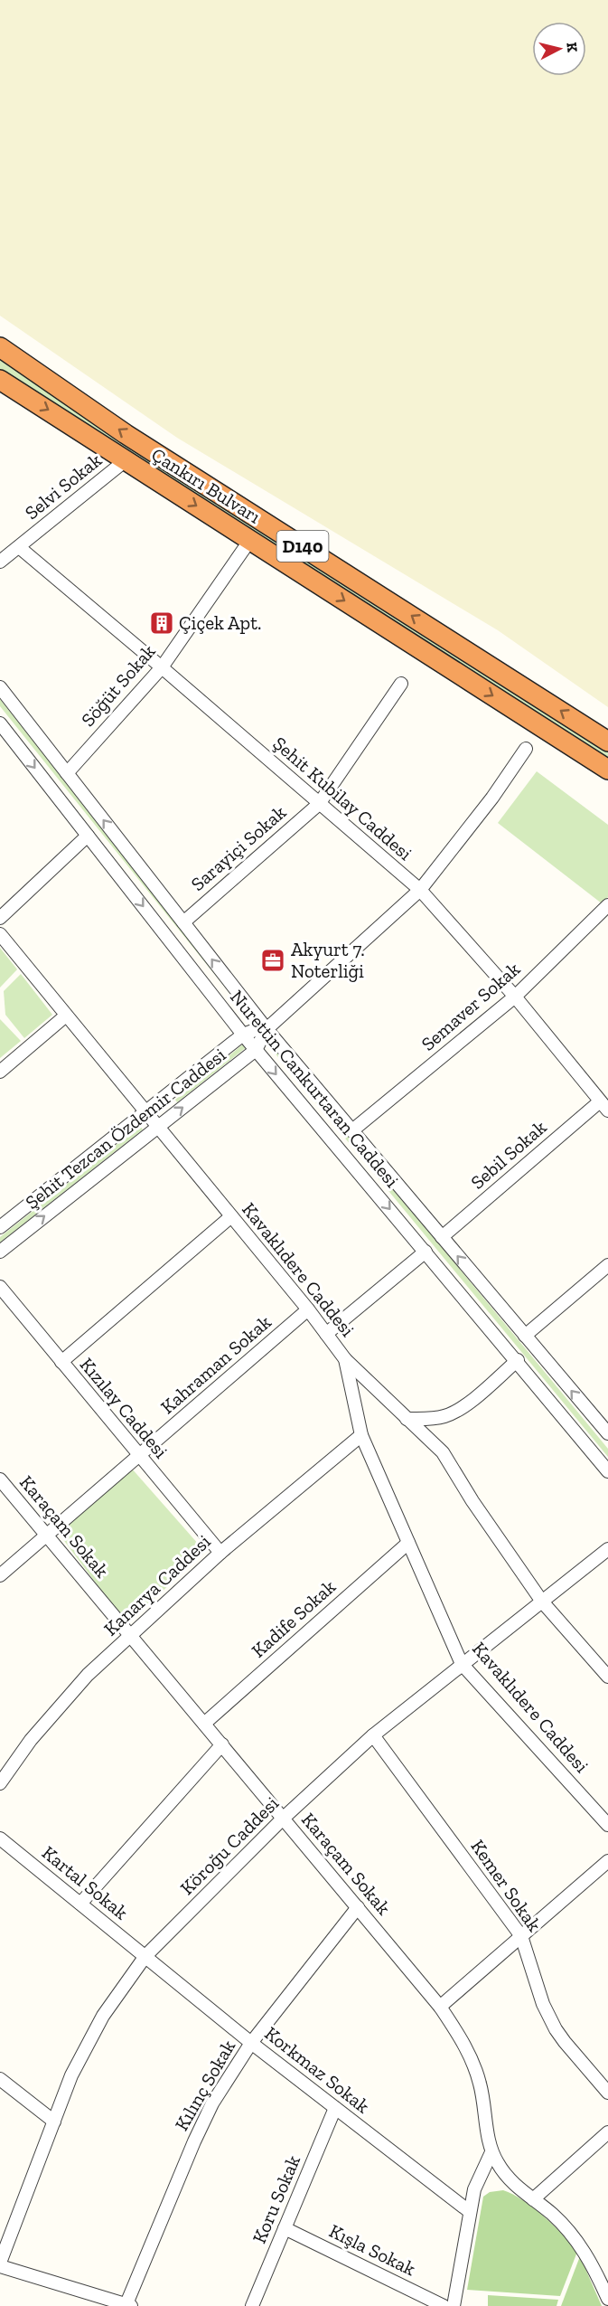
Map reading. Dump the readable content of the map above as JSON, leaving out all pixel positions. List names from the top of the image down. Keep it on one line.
{"streets":{"highway":["Çankırı Bulvarı","D140"],"street":["Selvi Sokak","Söğüt Sokak","Şehit Kubilay Caddesi","Sarayiçi Sokak","Semaver Sokak","Nurettin Cankurtaran Caddesi","Şehit Tezcan Özdemir Caddesi","Sebil Sokak","Kavaklıdere Caddesi","Kahraman Sokak","Kızılay Caddesi","Karaçam Sokak","Kanarya Caddesi","Kadife Sokak","Köroğu Caddesi","Kartal Sokak","Kemer Sokak","Korkmaz Sokak","Kılınç Sokak","Koru Sokak","Kışla Sokak"]},"crossings":[["Çankırı Bulvarı","Selvi Sokak"],["Çankırı Bulvarı","Söğüt Sokak"],["Selvi Sokak","Şehit Kubilay Caddesi"],["Söğüt Sokak","Şehit Kubilay Caddesi"],["Söğüt Sokak","Nurettin Cankurtaran Caddesi"],["Şehit Kubilay Caddesi","Sarayiçi Sokak"],["Şehit Kubilay Caddesi","Semaver Sokak"],["Şehit Kubilay Caddesi","Sebil Sokak"],["Sarayiçi Sokak","Nurettin Cankurtaran Caddesi"],["Semaver Sokak","Nurettin Cankurtaran Caddesi"],["Nurettin Cankurtaran Caddesi","Şehit Tezcan Özdemir Caddesi"],["Nurettin Cankurtaran Caddesi","Sebil Sokak"],["Şehit Tezcan Özdemir Caddesi","Kavaklıdere Caddesi"],["Kavaklıdere Caddesi","Kahraman Sokak"],["Kavaklıdere Caddesi","Kanarya Caddesi"],["Kavaklıdere Caddesi","Kadife Sokak"],["Kavaklıdere Caddesi","Köroğu Caddesi"],["Kahraman Sokak","Kızılay Caddesi"],["Kahraman Sokak","Karaçam Sokak"],["Kızılay Caddesi","Kanarya Caddesi"],["Karaçam Sokak","Kanarya Caddesi"],["Karaçam Sokak","Kadife Sokak"],["Karaçam Sokak","Köroğu Caddesi"],["Karaçam Sokak","Kılınç Sokak"],["Köroğu Caddesi","Kartal Sokak"],["Köroğu Caddesi","Kemer Sokak"],["Köroğu Caddesi","Korkmaz Sokak"],["Kartal Sokak","Korkmaz Sokak"],["Korkmaz Sokak","Kılınç Sokak"],["Korkmaz Sokak","Koru Sokak"],["Koru Sokak","Kışla Sokak"]],"places":{"building":["Çiçek Apt."],"office":["Akyurt 7. Noterliği"]},"north":"right"}
